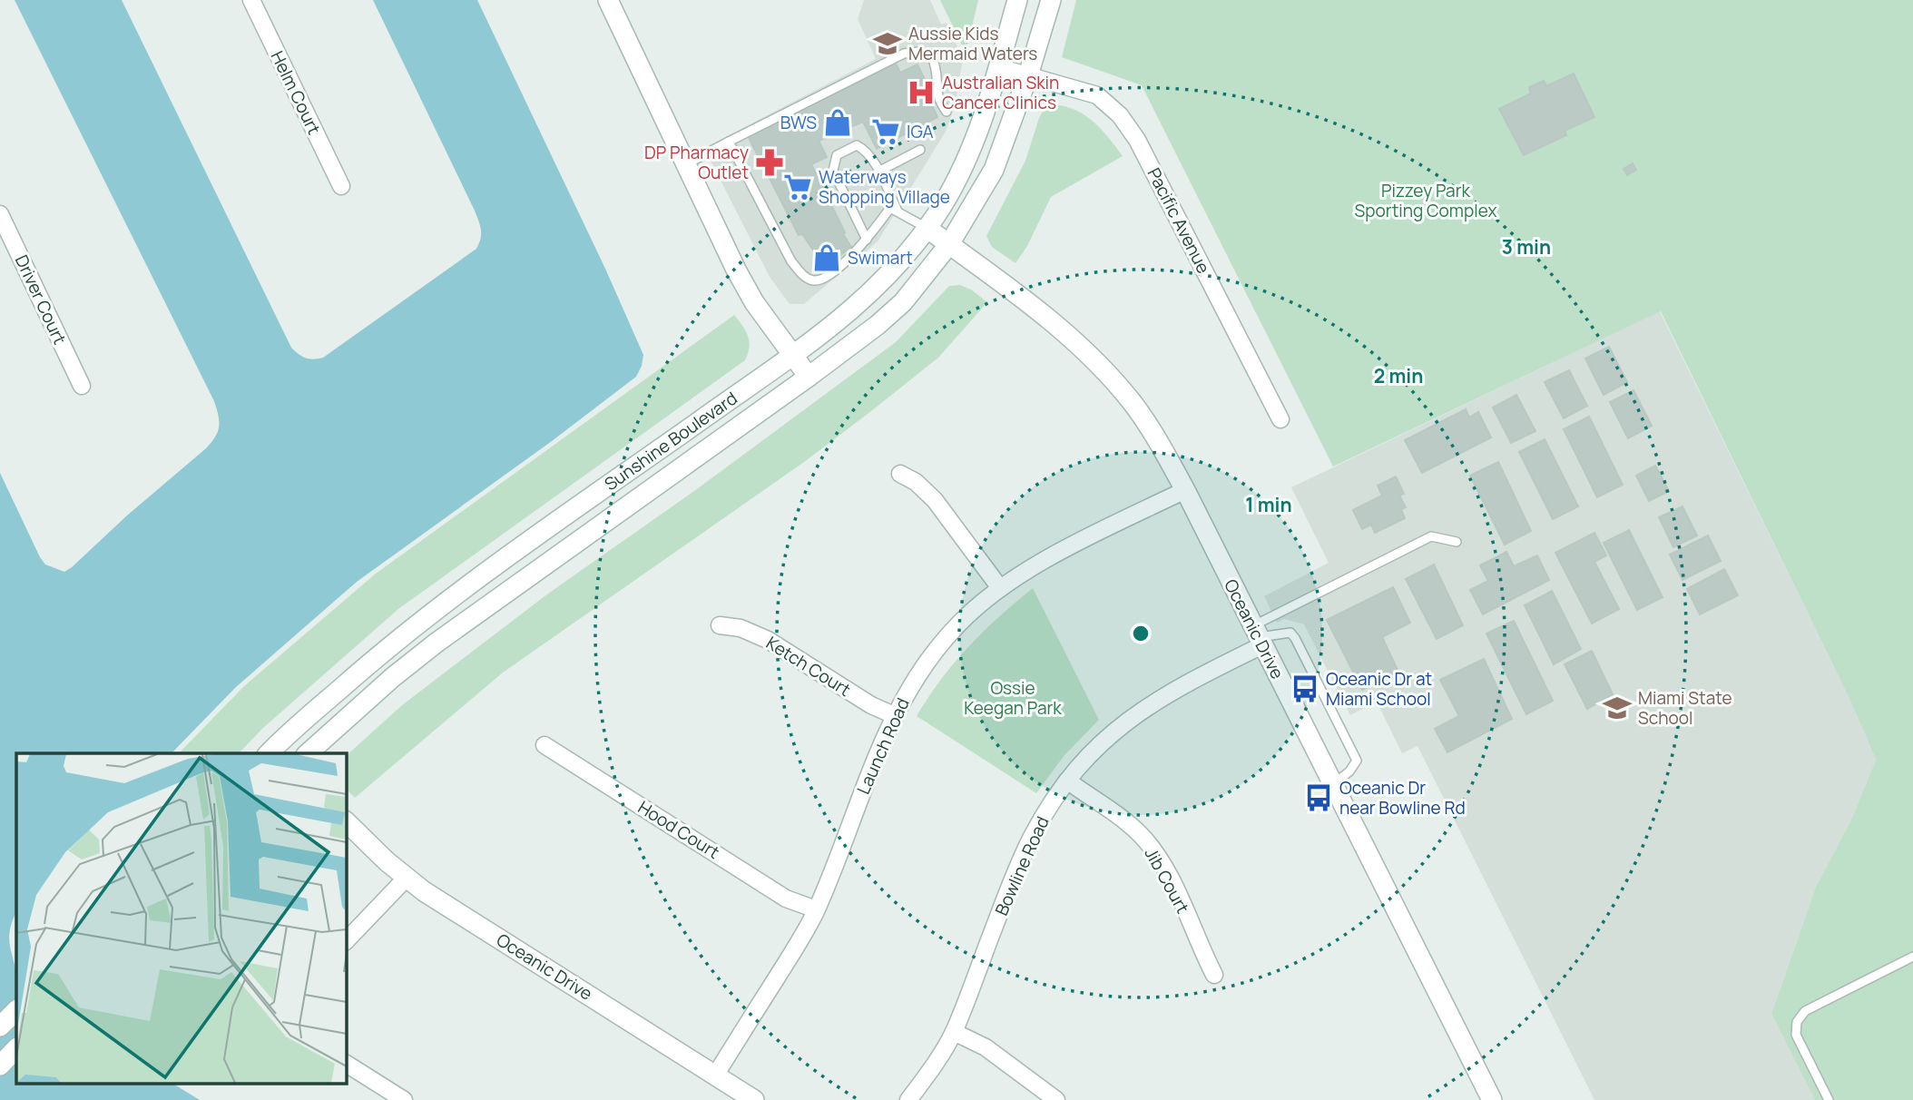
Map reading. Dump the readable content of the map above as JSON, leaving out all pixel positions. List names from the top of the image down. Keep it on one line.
{"streets":{"main road":["Sunshine Boulevard","Oceanic Drive"],"street":["Helm Court","Pacific Avenue","Driver Court","Ketch Court","Launch Road","Hood Court","Bowline Road","Jib Court"]},"crossings":[["Pacific Avenue","Sunshine Boulevard"],["Sunshine Boulevard","Oceanic Drive"],["Oceanic Drive","Launch Road"],["Oceanic Drive","Bowline Road"],["Ketch Court","Launch Road"],["Launch Road","Hood Court"],["Bowline Road","Jib Court"]],"parks":["Pizzey Park Sporting Complex","Ossie Keegan Park"],"places":{"school or university":["Aussie Kids Mermaid Waters","Miami State School"],"hospital":["Australian Skin Cancer Clinics"],"shop":["BWS","Swimart"],"supermarket":["IGA","Waterways Shopping Village"],"pharmacy":["DP Pharmacy Outlet"],"bus stop":["Oceanic Dr at Miami School","Oceanic Dr near Bowline Rd"]},"rings":["3 min","2 min","1 min"]}
